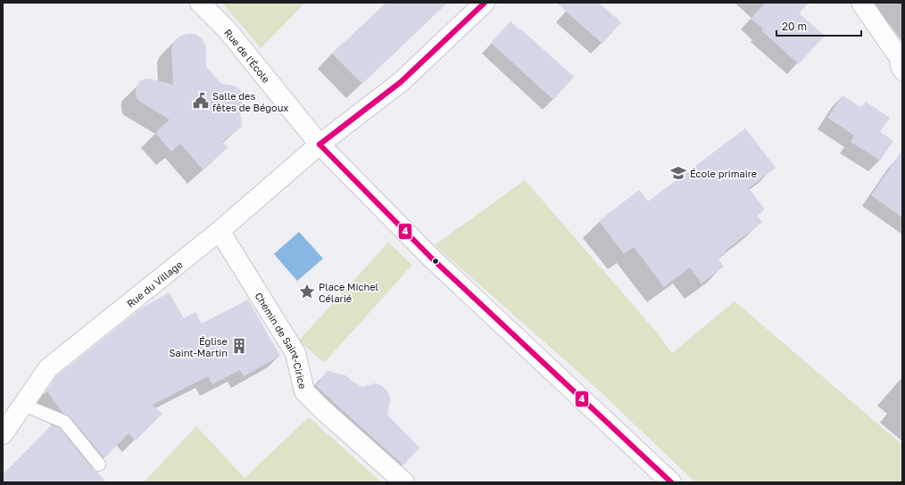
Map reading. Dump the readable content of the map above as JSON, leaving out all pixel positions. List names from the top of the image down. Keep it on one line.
{"streets":{"street":["Rue de l'École","Rue du Village","Chemin de Saint-Cirice"]},"crossings":[["Rue de l'École","Rue du Village"],["Rue du Village","Chemin de Saint-Cirice"]],"places":{"public building":["Salle des fêtes de Bégoux"],"school or university":["École primaire"],"place":["Place Michel Célarié"],"building":["Église Saint-Martin"]},"lines":["transit line 4"],"scale_bar":"20 m"}
